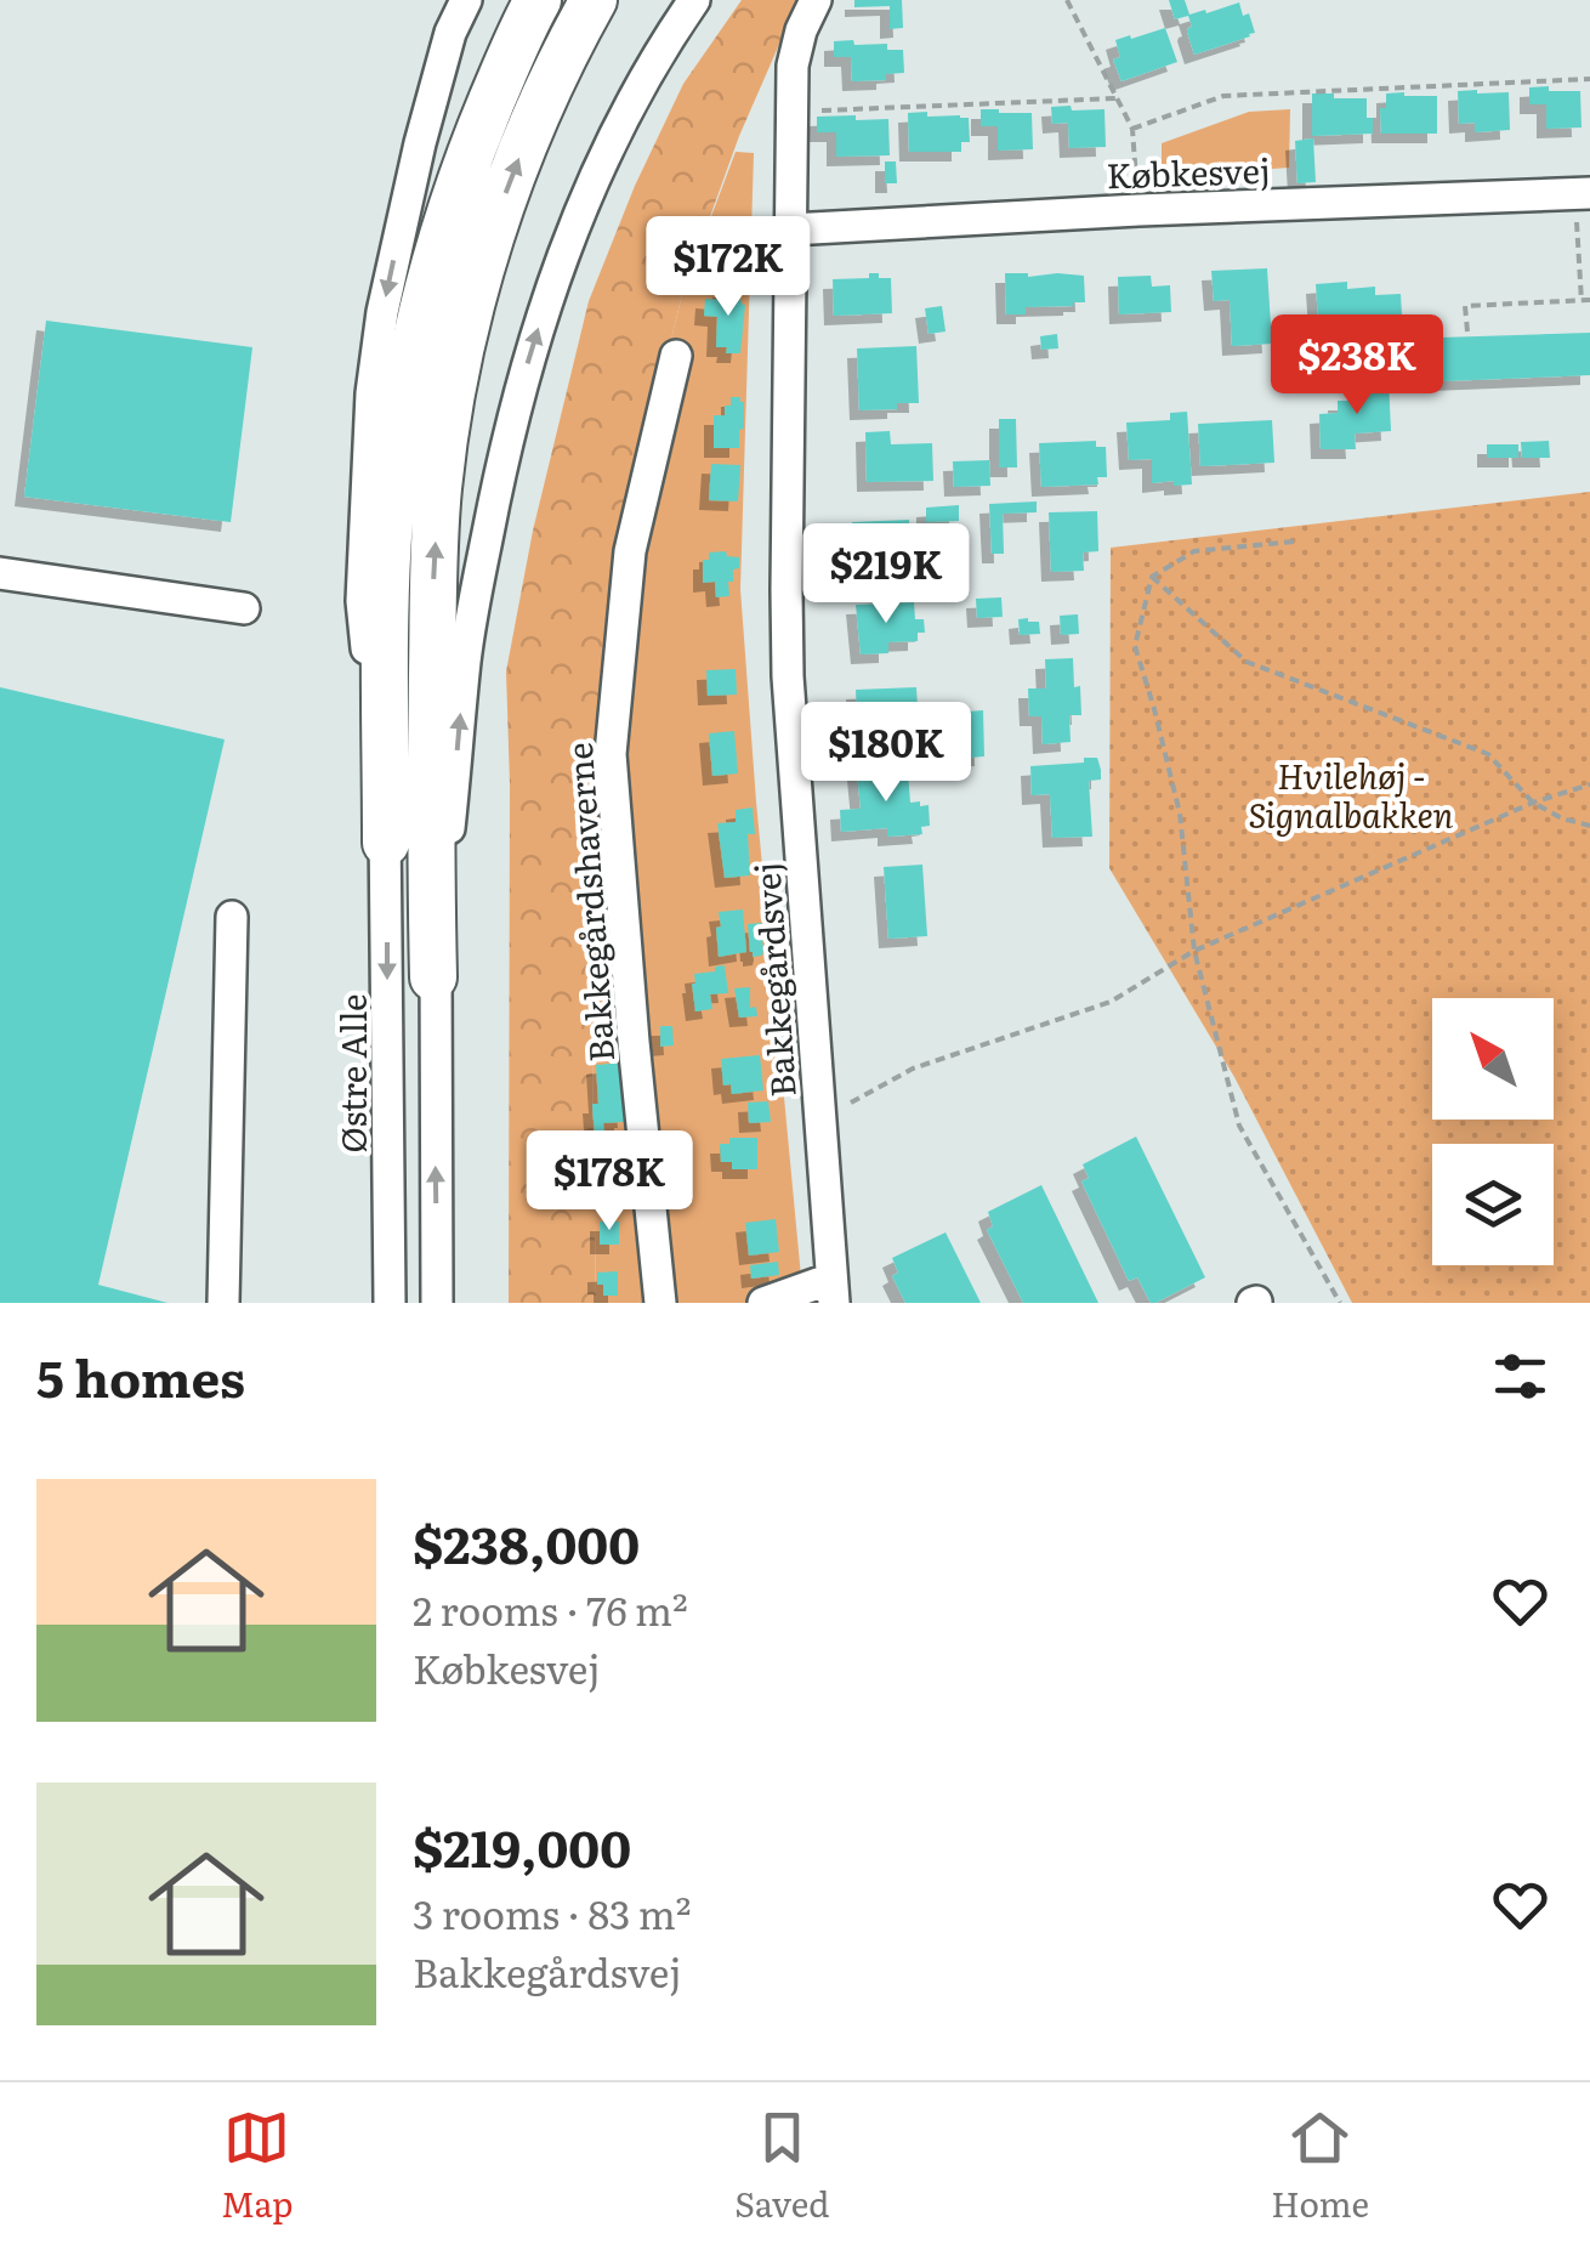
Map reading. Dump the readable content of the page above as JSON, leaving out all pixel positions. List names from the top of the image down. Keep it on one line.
{"streets":{"street":["Købkesvej","Bakkegårdshaverne","Bakkegårdsvej","Østre Alle"]},"crossings":[["Købkesvej","Bakkegårdsvej"]],"parks":["Hvilehøj - Signalbakken"],"north":"top left","page":{"price":["$172K","$238K","$219K","$180K","$178K"],"heading":"5 homes","list":[{"name":"$238,000","note":"2 rooms · 76 m² · Købkesvej"},{"name":"$219,000","note":"3 rooms · 83 m² · Bakkegårdsvej"}],"tabs":["Map","Saved","Home"]}}
